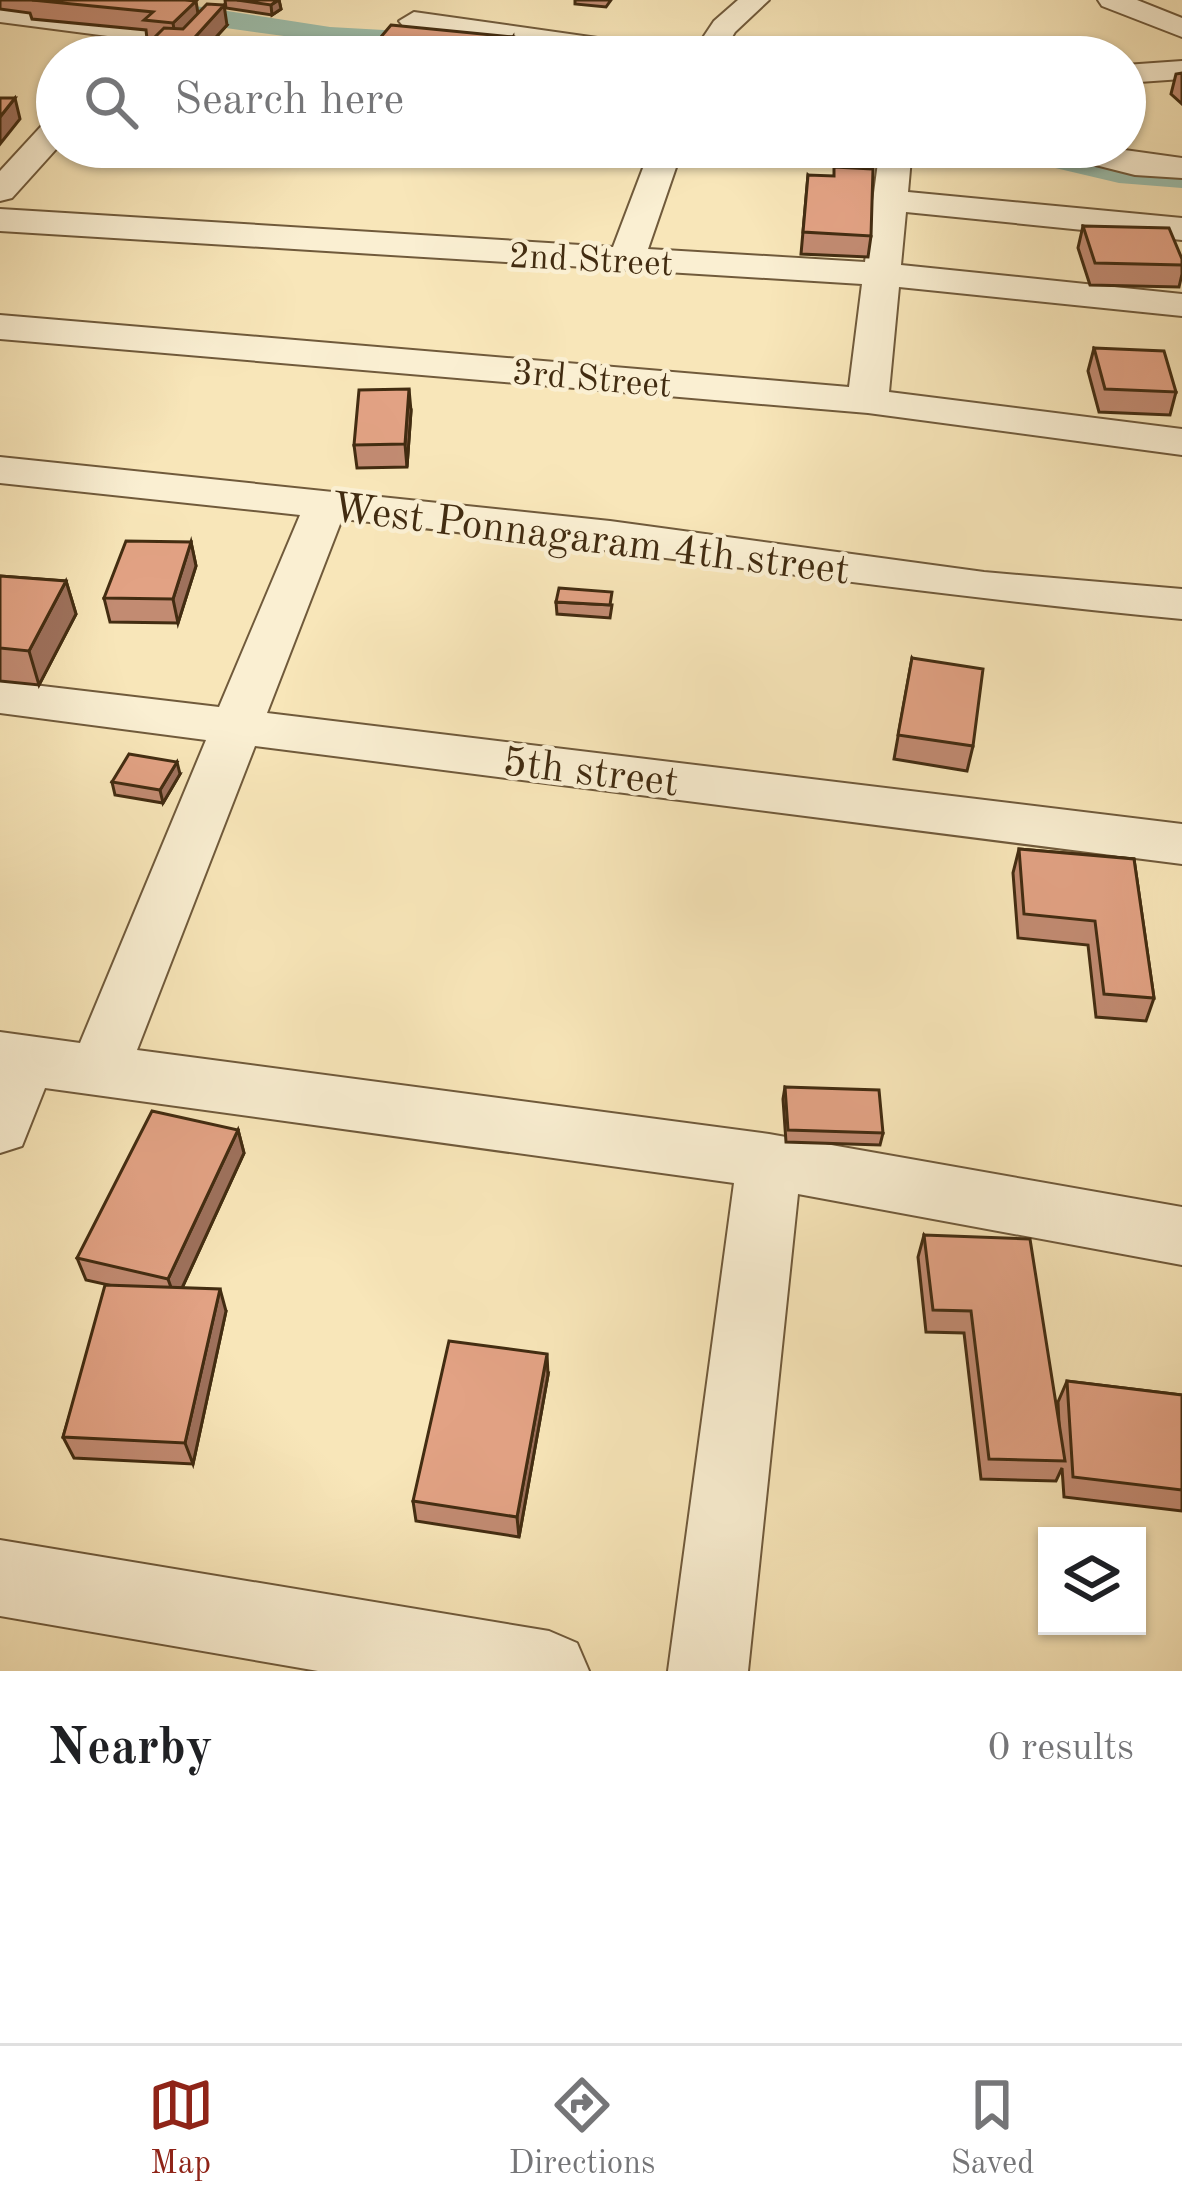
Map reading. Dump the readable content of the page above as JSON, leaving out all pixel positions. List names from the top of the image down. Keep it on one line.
{"streets":{"street":["2nd Street","3rd Street","West Ponnagaram 4th street","5th street"]},"page":{"search":"Search here","heading":["Nearby","0 results"],"nav":["Map","Directions","Saved"]}}
